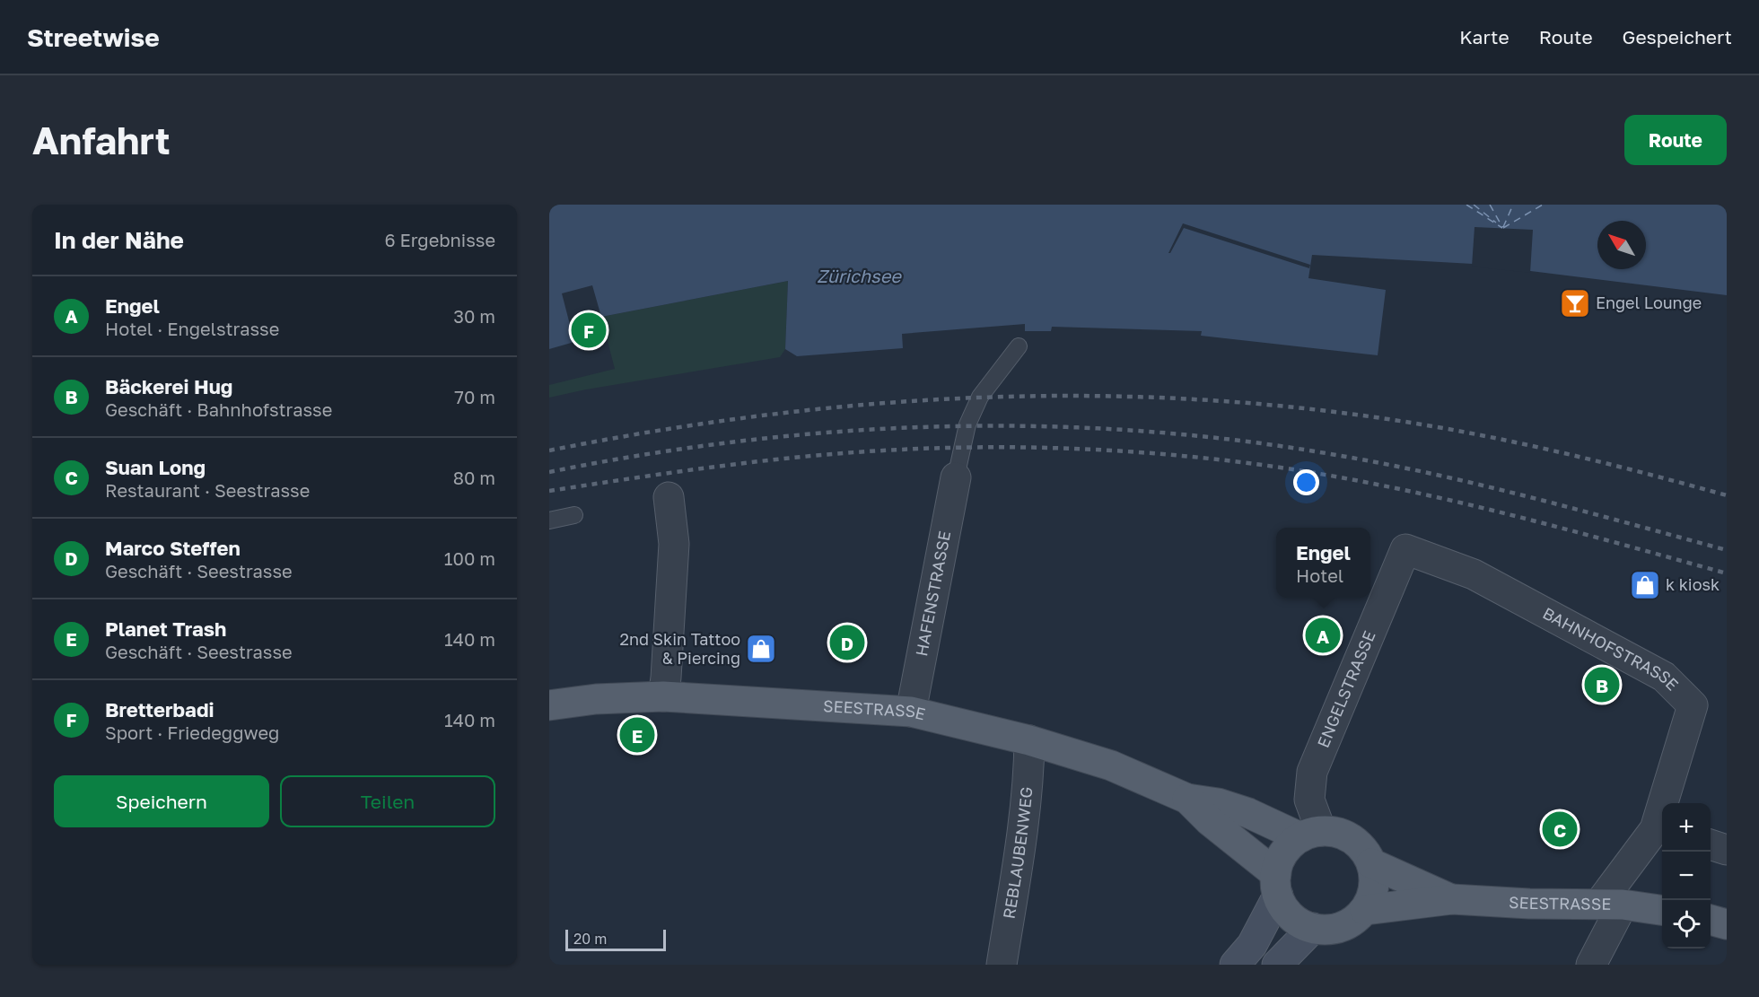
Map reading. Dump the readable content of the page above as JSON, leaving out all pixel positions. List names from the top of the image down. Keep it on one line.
{"streets":{"main road":["SEESTRASSE"],"street":["HAFENSTRASSE","BAHNHOFSTRASSE","ENGELSTRASSE","REBLAUBENWEG"]},"crossings":[["HAFENSTRASSE","SEESTRASSE"],["BAHNHOFSTRASSE","ENGELSTRASSE"],["BAHNHOFSTRASSE","SEESTRASSE"],["ENGELSTRASSE","SEESTRASSE"],["SEESTRASSE","REBLAUBENWEG"]],"water":["Zürichsee"],"places":{"bar":["Engel Lounge"],"shop":["k kiosk","2nd Skin Tattoo & Piercing"]},"scale_bar":"20 m","north":"top left","page":{"header":"Streetwise","nav":["Karte","Route","Gespeichert"],"buttons":["Route",["Speichern","Teilen"]],"title":"Anfahrt","heading":["In der Nähe","6 Ergebnisse"],"list":[{"mark":"A","name":"Engel","note":"Hotel · Engelstrasse","value":"30 m"},{"mark":"B","name":"Bäckerei Hug","note":"Geschäft · Bahnhofstrasse","value":"70 m"},{"mark":"C","name":"Suan Long","note":"Restaurant · Seestrasse","value":"80 m"},{"mark":"D","name":"Marco Steffen","note":"Geschäft · Seestrasse","value":"100 m"},{"mark":"E","name":"Planet Trash","note":"Geschäft · Seestrasse","value":"140 m"},{"mark":"F","name":"Bretterbadi","note":"Sport · Friedeggweg","value":"140 m"}],"pins":["F","A","D","B","E","C"],"popup":["Engel","Hotel"],"map_buttons":["+","−"],"scale":"20 m"}}
